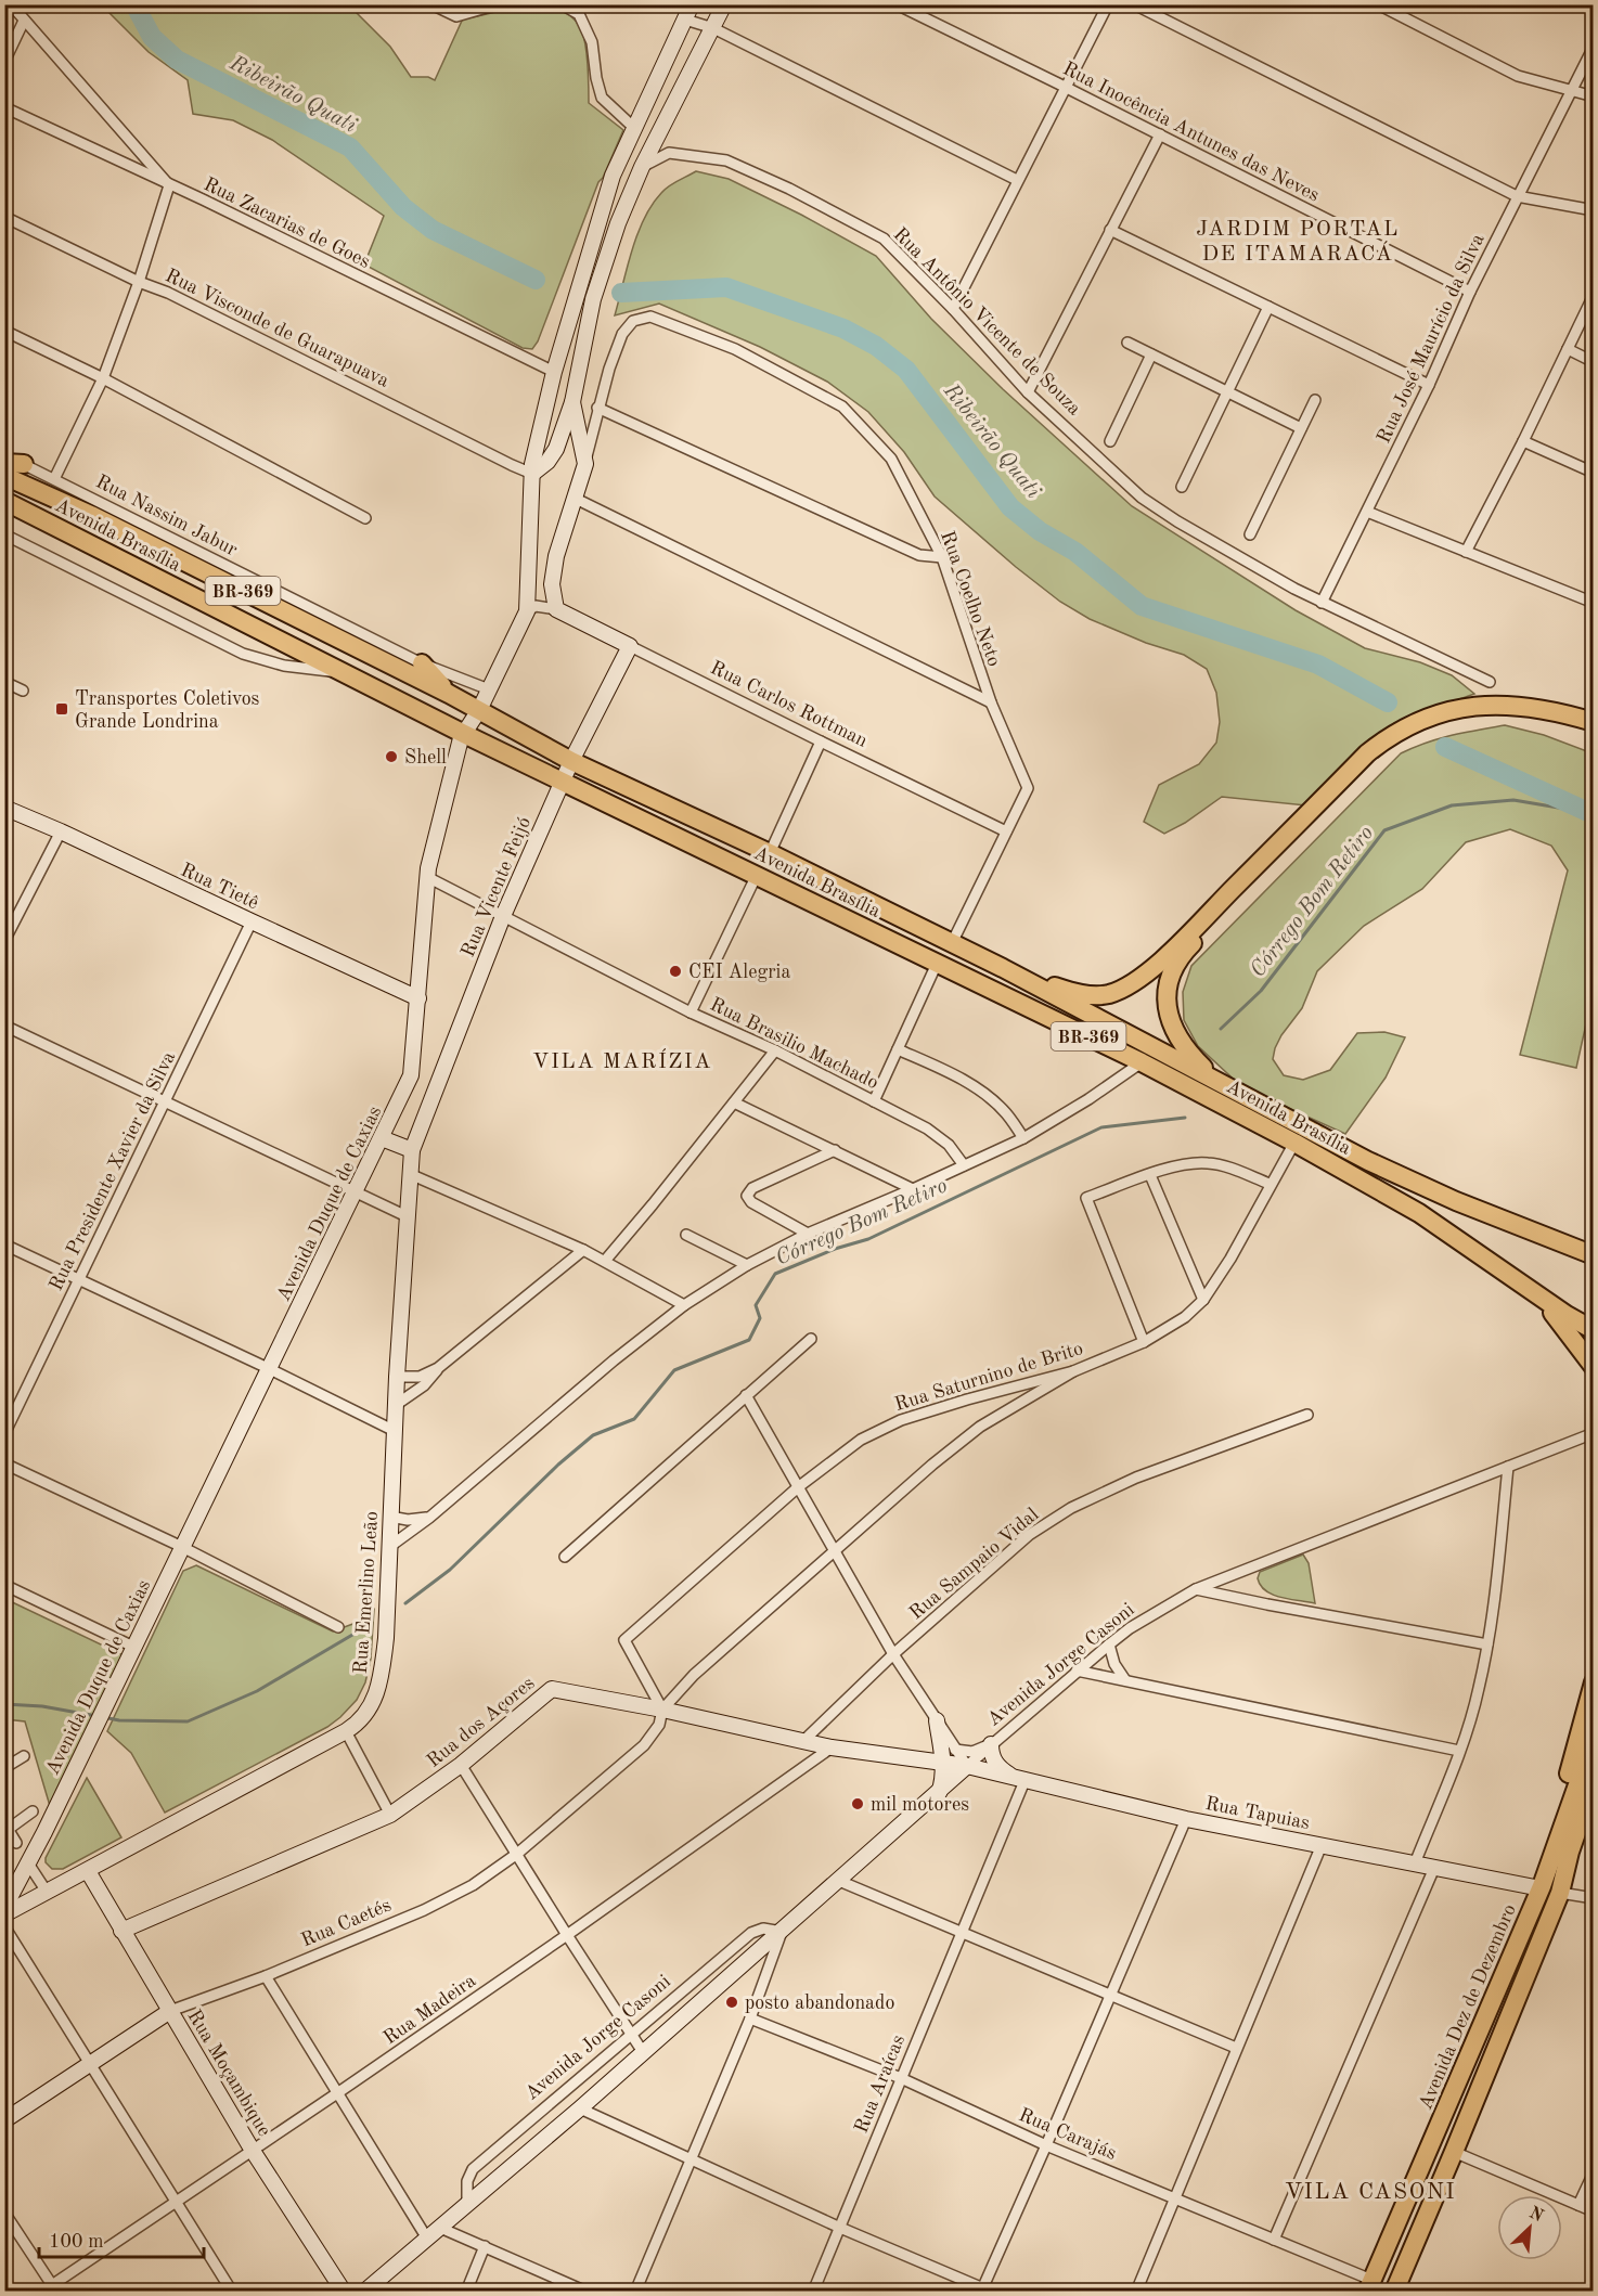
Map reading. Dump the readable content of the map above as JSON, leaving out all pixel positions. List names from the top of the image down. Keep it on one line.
{"streets":{"highway":["Avenida Brasília","BR-369","Avenida Dez de Dezembro"],"street":["Rua Inocência Antunes das Neves","Rua Zacarias de Goes","Rua Antônio Vicente de Souza","Rua Visconde de Guarapuava","Rua José Maurício da Silva","Rua Nassim Jabur","Rua Coelho Neto","Rua Carlos Rottman","Rua Tietê","Rua Vicente Feijó","Rua Brasilio Machado","Rua Presidente Xavier da Silva","Avenida Duque de Caxias","Rua Saturnino de Brito","Rua Sampaio Vidal","Rua Emerlino Leão","Avenida Jorge Casoni","Rua dos Açores","Rua Tapuias","Rua Caetés","Rua Madeira","Rua Moçambique","Rua Araícas","Rua Carajás"]},"crossings":[["Rua Inocência Antunes das Neves","Rua José Maurício da Silva"],["Rua Zacarias de Goes","Avenida Duque de Caxias"],["Rua Antônio Vicente de Souza","Rua José Maurício da Silva"],["Rua Visconde de Guarapuava","Avenida Duque de Caxias"],["Rua Nassim Jabur","Avenida Duque de Caxias"],["Avenida Brasília","Rua Coelho Neto"],["Avenida Brasília","Rua Vicente Feijó"],["Avenida Brasília","Avenida Duque de Caxias"],["Avenida Brasília","Rua Saturnino de Brito"],["Rua Coelho Neto","Rua Carlos Rottman"],["Rua Carlos Rottman","Rua Vicente Feijó"],["Rua Tietê","Rua Presidente Xavier da Silva"],["Rua Tietê","Avenida Duque de Caxias"],["Rua Vicente Feijó","Rua Brasilio Machado"],["Rua Vicente Feijó","Rua Emerlino Leão"],["Rua Brasilio Machado","Avenida Duque de Caxias"],["Rua Saturnino de Brito","Rua dos Açores"],["Rua Saturnino de Brito","Rua Caetés"],["Rua Sampaio Vidal","Rua dos Açores"],["Rua Emerlino Leão","Rua Moçambique"],["Avenida Jorge Casoni","Rua dos Açores"],["Avenida Jorge Casoni","Rua Tapuias"],["Rua dos Açores","Rua Tapuias"],["Rua dos Açores","Rua Caetés"],["Rua dos Açores","Rua Madeira"],["Rua dos Açores","Rua Moçambique"],["Rua Tapuias","Avenida Dez de Dezembro"],["Rua Tapuias","Rua Araícas"],["Rua Caetés","Rua Moçambique"],["Avenida Dez de Dezembro","Rua Carajás"],["Rua Madeira","Rua Moçambique"],["Rua Araícas","Rua Carajás"]],"districts":["JARDIM PORTAL DE ITAMARACÁ","VILA MARÍZIA","VILA CASONI"],"water":["Ribeirão Quati","Córrego Bom Retiro"],"places":{"transit":["Transportes Coletivos Grande Londrina"],"other":["Shell","CEI Alegria","mil motores","posto abandonado"]},"scale_bar":"100 m","north":"top right"}
